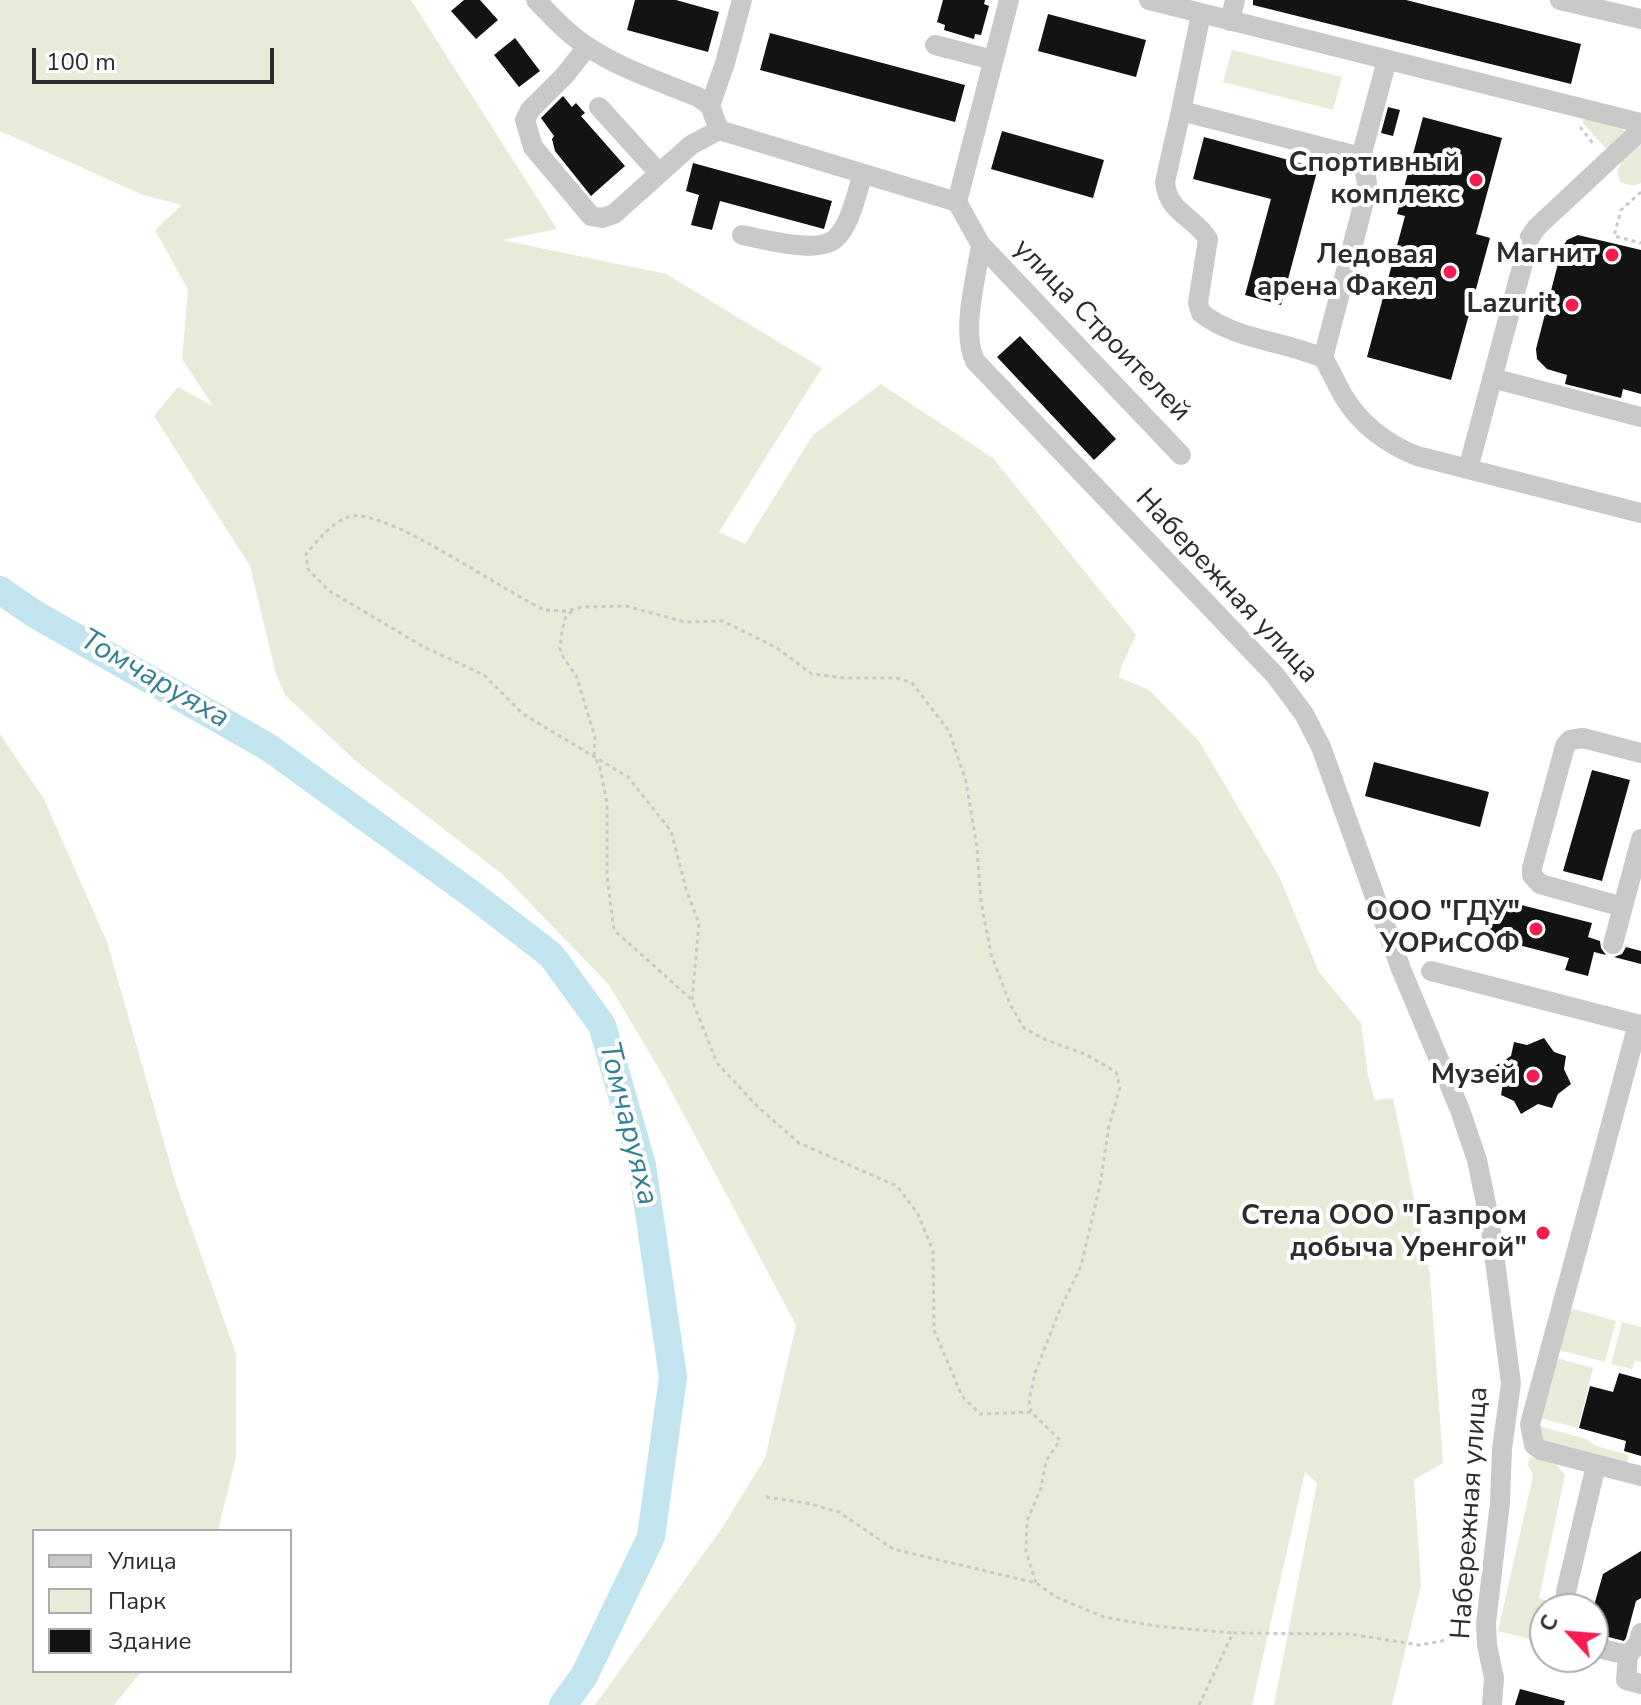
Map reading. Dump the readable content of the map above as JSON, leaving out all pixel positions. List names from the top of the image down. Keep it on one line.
{"streets":{"street":["улица Строителей","Набережная улица"]},"crossings":[["улица Строителей","Набережная улица"]],"water":["Томчаруяха"],"places":["Спортивный комплекс","Магнит","Ледовая арена Факел","Lazurit","ООО \"ГДУ\" УОРиСОФ","Музей","Стела ООО \"Газпром добыча Уренгой\""],"legend":["Улица","Парк","Здание"],"scale_bar":"100 m","north":"top left"}
